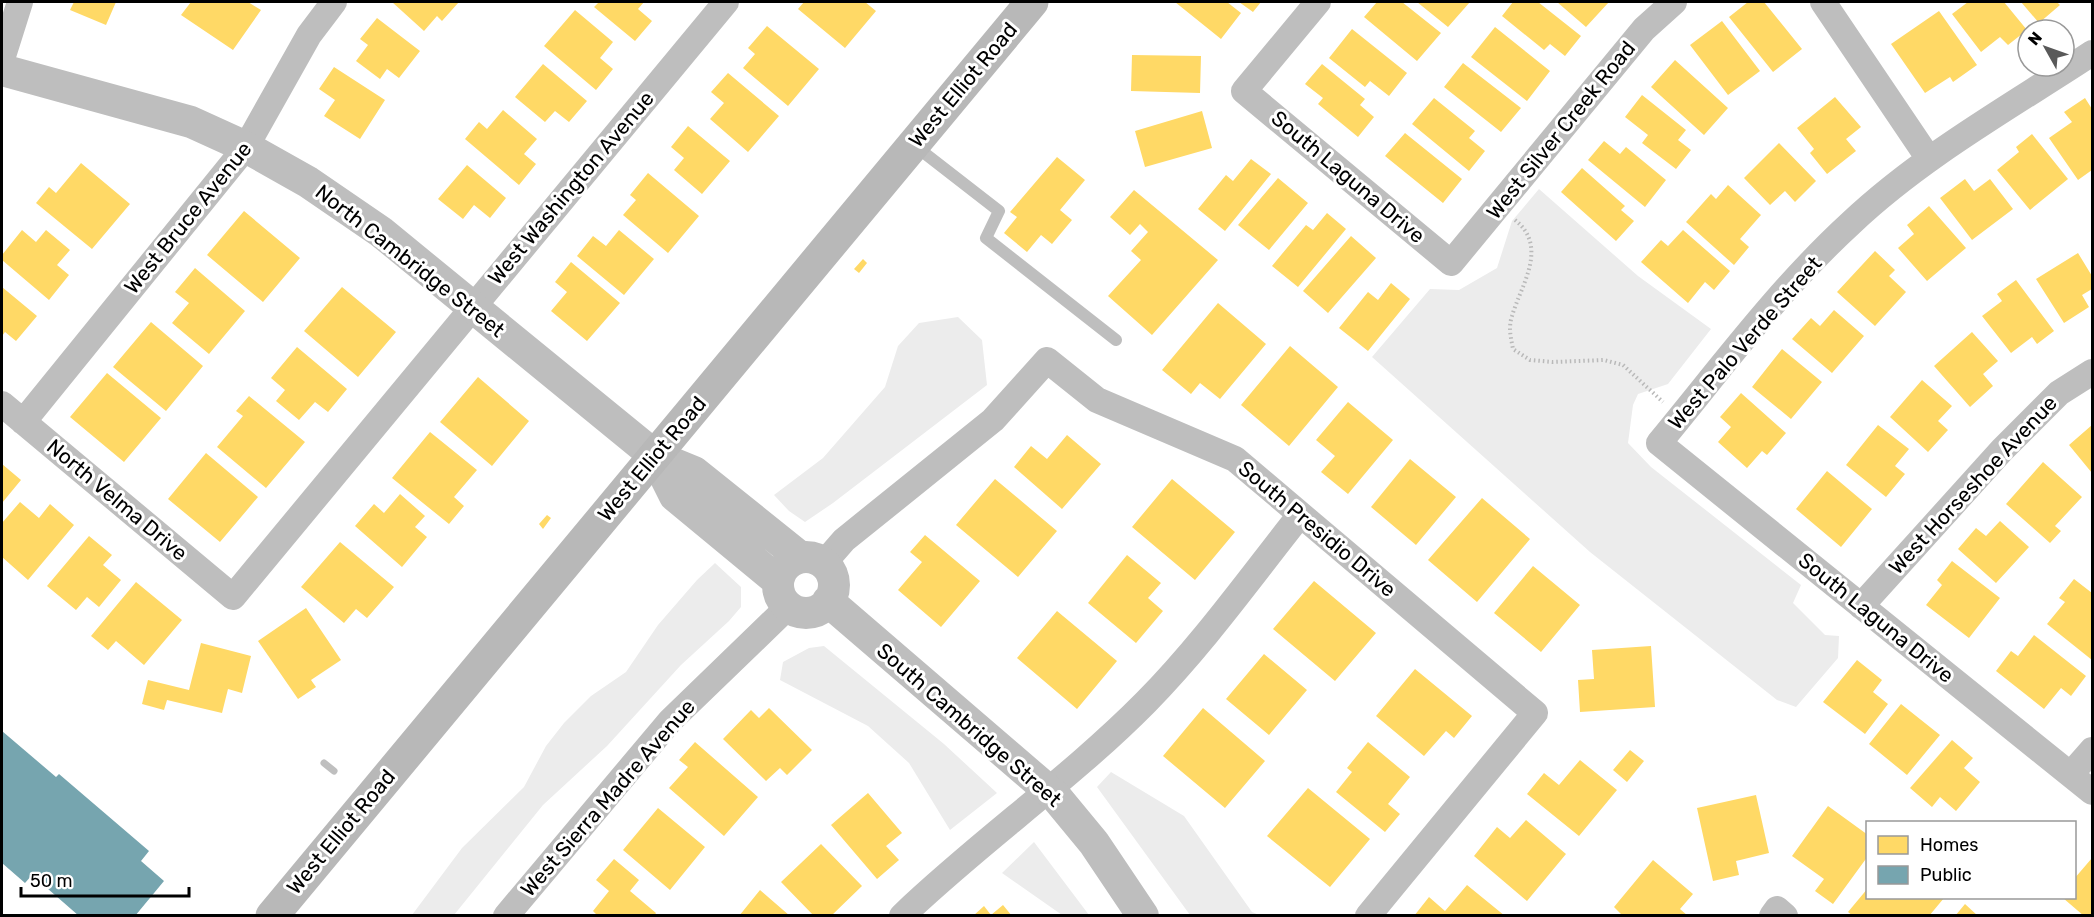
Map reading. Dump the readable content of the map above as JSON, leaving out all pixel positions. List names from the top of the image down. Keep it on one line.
{"streets":{"main road":["West Elliot Road"],"street":["West Silver Creek Road","South Laguna Drive","West Washington Avenue","West Bruce Avenue","North Cambridge Street","West Palo Verde Street","West Horseshoe Avenue","North Velma Drive","South Presidio Drive","South Cambridge Street","West Sierra Madre Avenue"]},"crossings":[["West Elliot Road","North Cambridge Street"],["West Silver Creek Road","South Laguna Drive"],["South Laguna Drive","West Palo Verde Street"],["South Laguna Drive","West Horseshoe Avenue"],["West Washington Avenue","North Cambridge Street"],["West Washington Avenue","North Velma Drive"],["West Bruce Avenue","North Cambridge Street"],["West Bruce Avenue","North Velma Drive"],["South Presidio Drive","South Cambridge Street"],["South Presidio Drive","West Sierra Madre Avenue"],["South Cambridge Street","West Sierra Madre Avenue"]],"legend":["Homes","Public"],"scale_bar":"50 m","north":"top left"}
